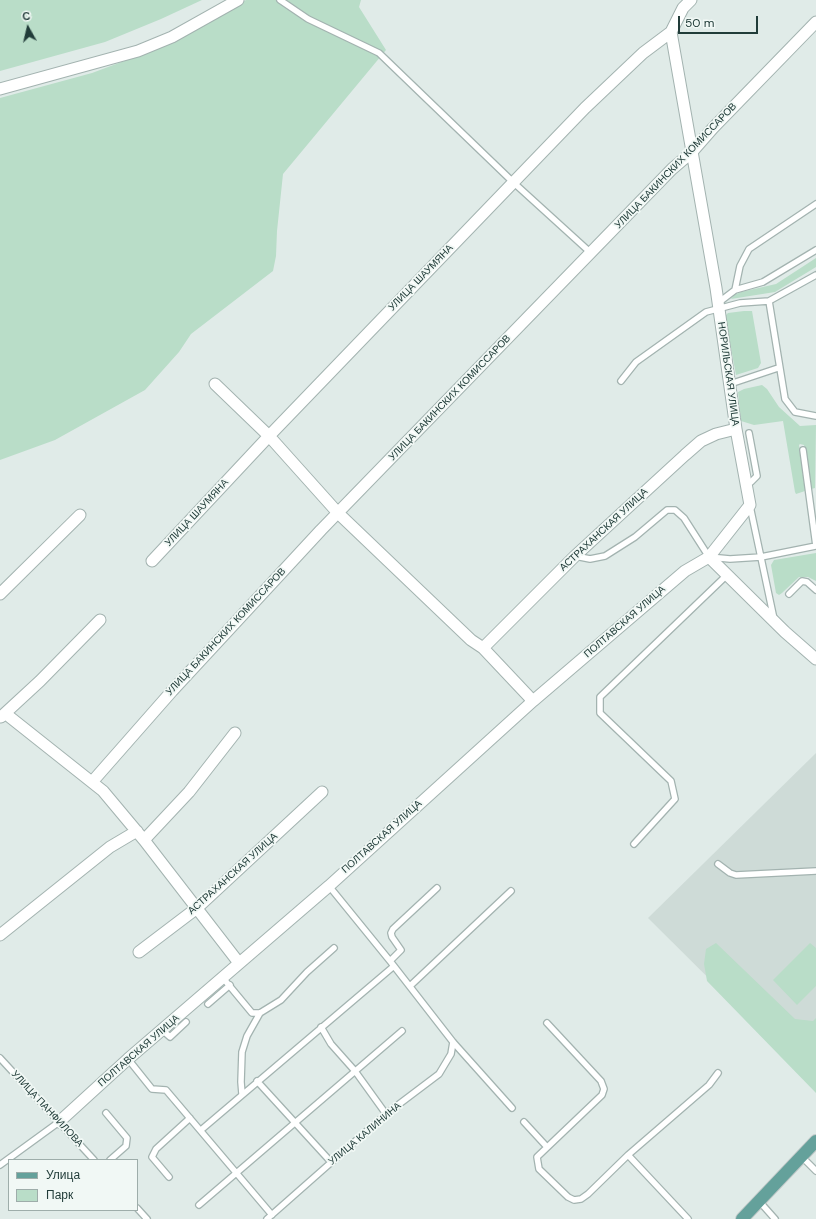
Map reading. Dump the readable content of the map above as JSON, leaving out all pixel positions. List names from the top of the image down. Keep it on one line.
{"streets":{"street":["УЛИЦА БАКИНСКИХ КОМИССАРОВ","УЛИЦА ШАУМЯНА","НОРИЛЬСКАЯ УЛИЦА","АСТРАХАНСКАЯ УЛИЦА","ПОЛТАВСКАЯ УЛИЦА"],"lane":["УЛИЦА ПАНФИЛОВА","УЛИЦА КАЛИНИНА"]},"crossings":[["УЛИЦА БАКИНСКИХ КОМИССАРОВ","НОРИЛЬСКАЯ УЛИЦА"],["УЛИЦА ШАУМЯНА","НОРИЛЬСКАЯ УЛИЦА"],["НОРИЛЬСКАЯ УЛИЦА","АСТРАХАНСКАЯ УЛИЦА"],["ПОЛТАВСКАЯ УЛИЦА","УЛИЦА ПАНФИЛОВА"]],"legend":["Улица","Парк"],"scale_bar":"50 m","north":"top"}
